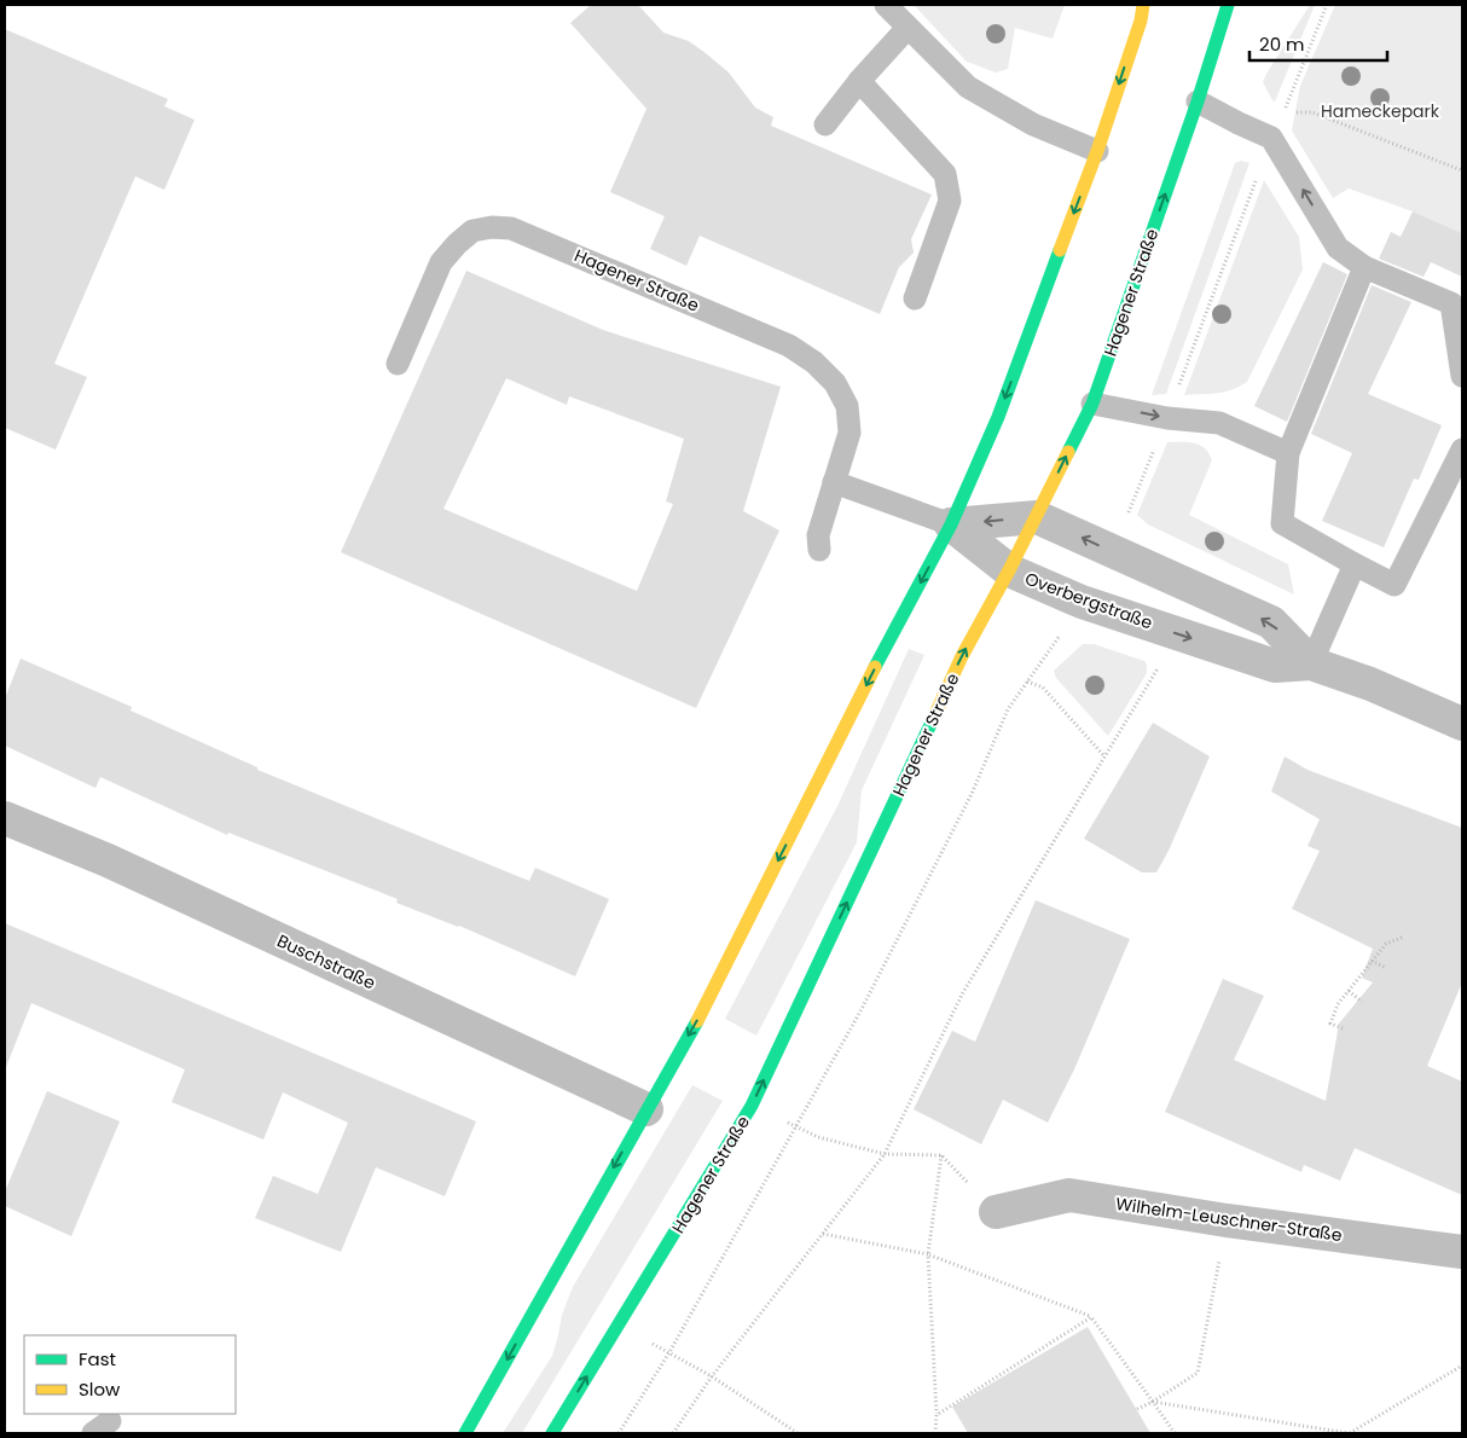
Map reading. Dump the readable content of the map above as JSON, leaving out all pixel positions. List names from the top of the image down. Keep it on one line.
{"streets":{"main road":["Hagener Straße"],"street":["Overbergstraße","Buschstraße","Wilhelm-Leuschner-Straße"]},"crossings":[["Hagener Straße","Overbergstraße"]],"parks":["Hameckepark"],"legend":["Fast","Slow"],"scale_bar":"20 m"}
